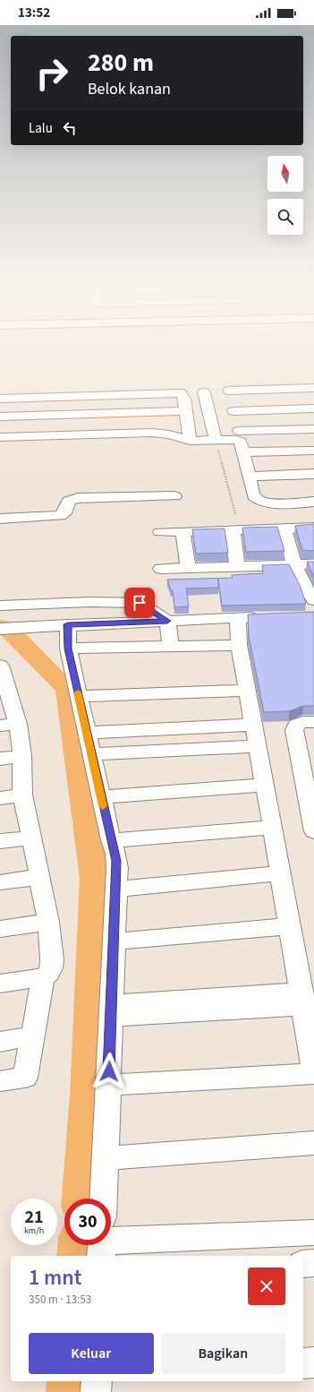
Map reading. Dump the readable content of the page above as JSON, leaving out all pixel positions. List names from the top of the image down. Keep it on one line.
{"north":"top","page":{"status":"13:52","turn":["280 m","Belok kanan"],"then":"Lalu","speed":"21 km/h","limit":"30","heading":["1 mnt","350 m · 13:53"],"buttons":["Keluar","Bagikan"]}}
